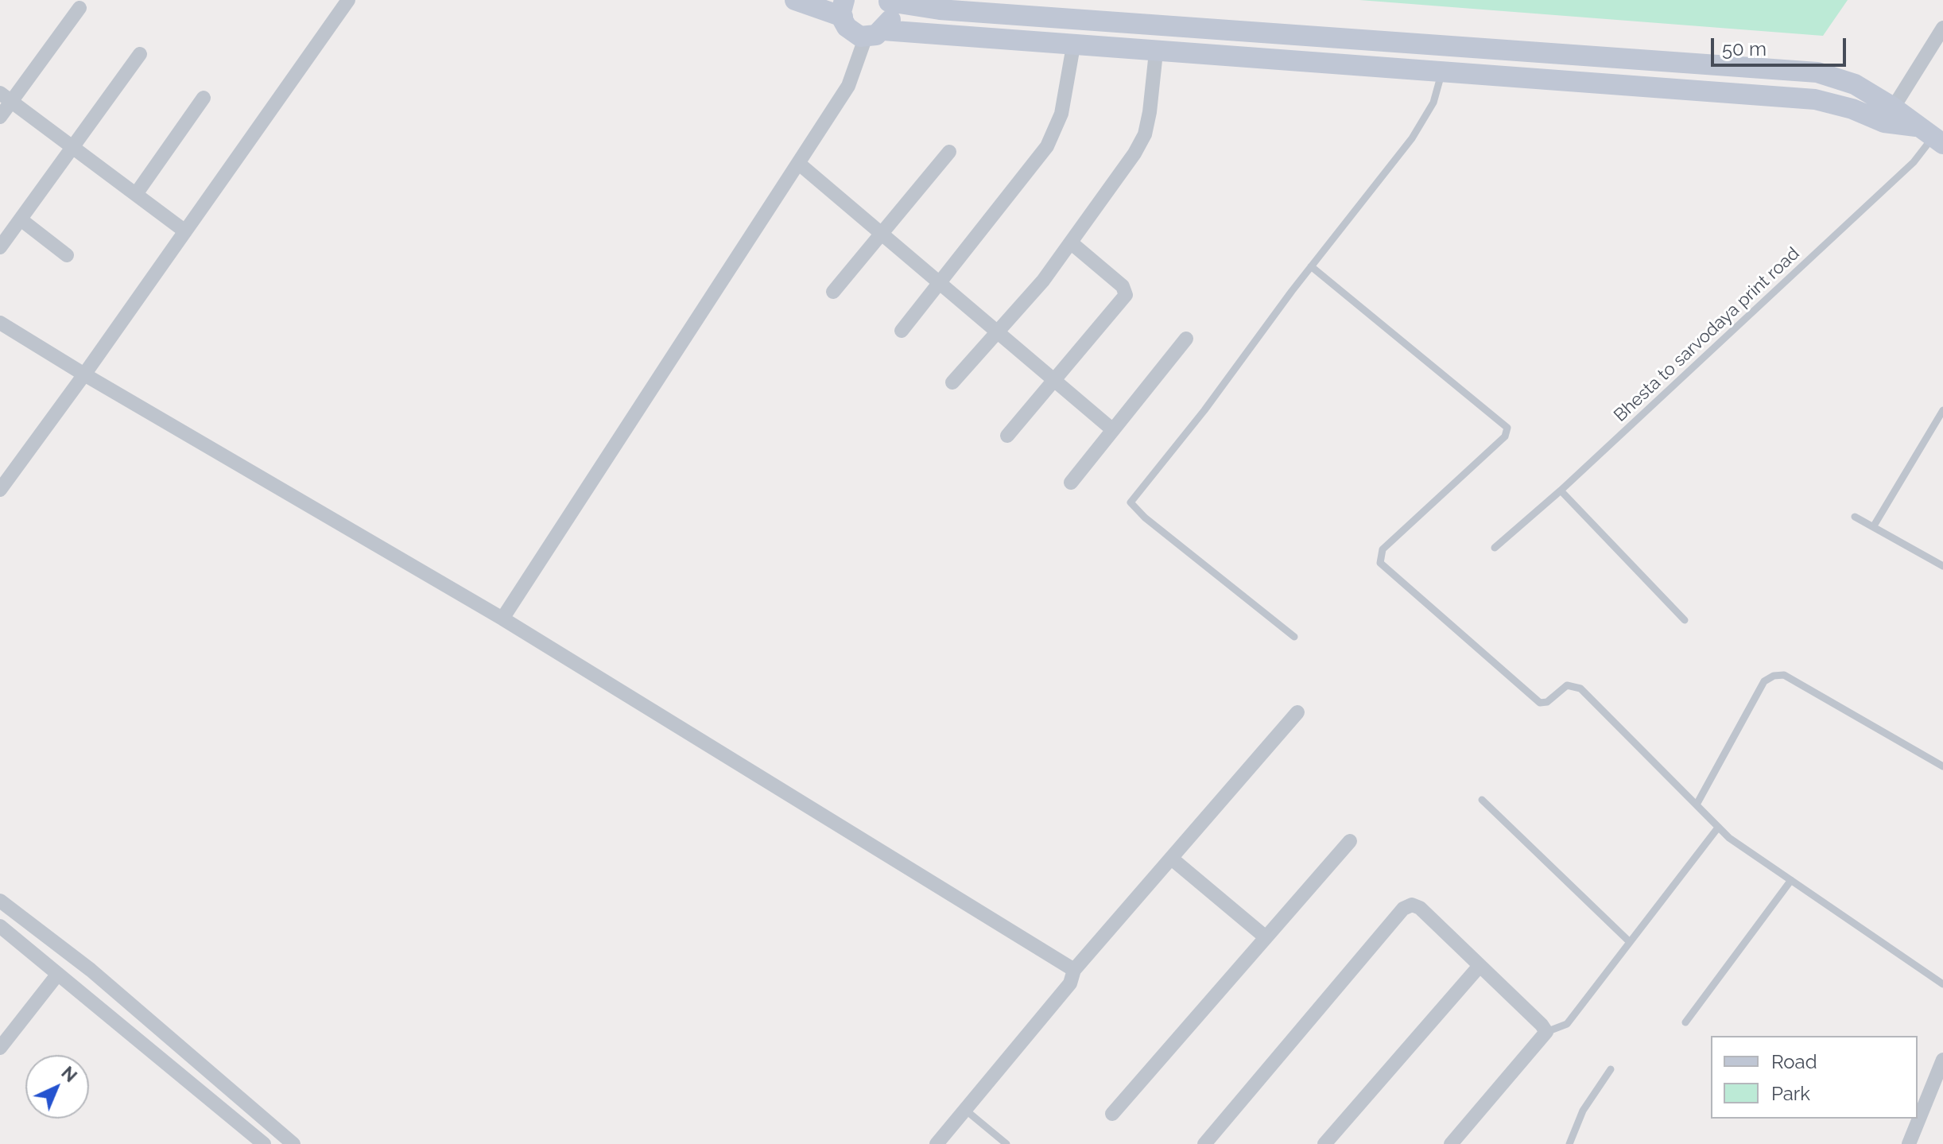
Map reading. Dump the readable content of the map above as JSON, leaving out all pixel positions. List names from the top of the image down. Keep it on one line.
{"streets":{"lane":["Bhesta to sarvodaya print road"]},"legend":["Road","Park"],"scale_bar":"50 m","north":"top right"}
